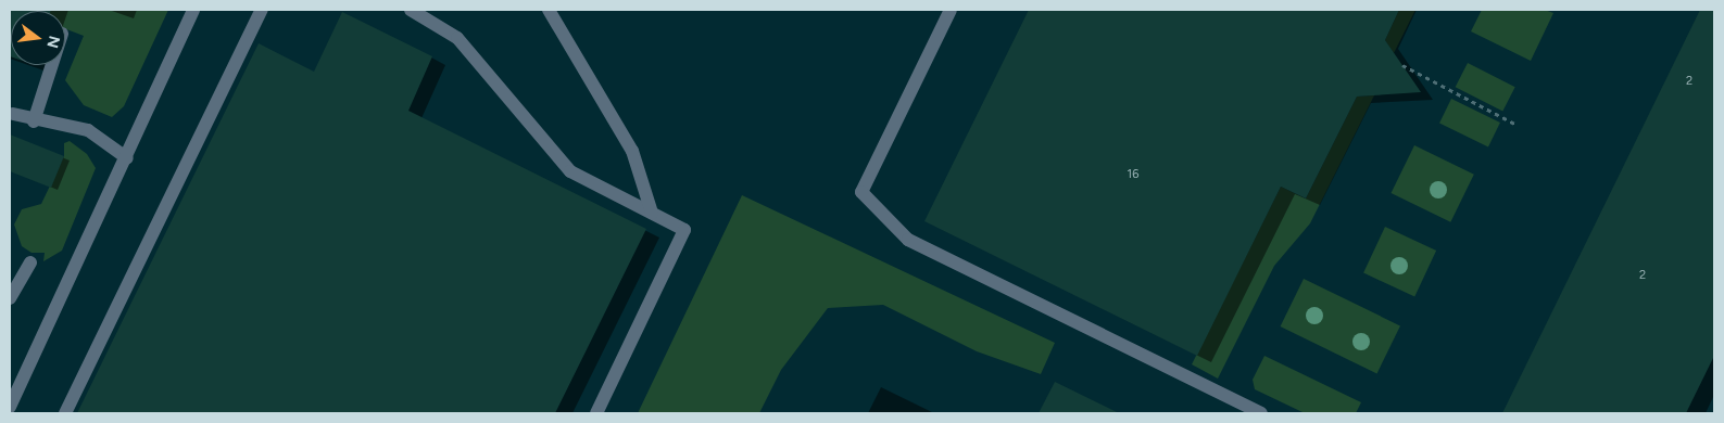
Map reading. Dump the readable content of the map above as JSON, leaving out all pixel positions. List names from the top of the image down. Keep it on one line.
{"house_numbers":["2","16","2"],"north":"right"}
